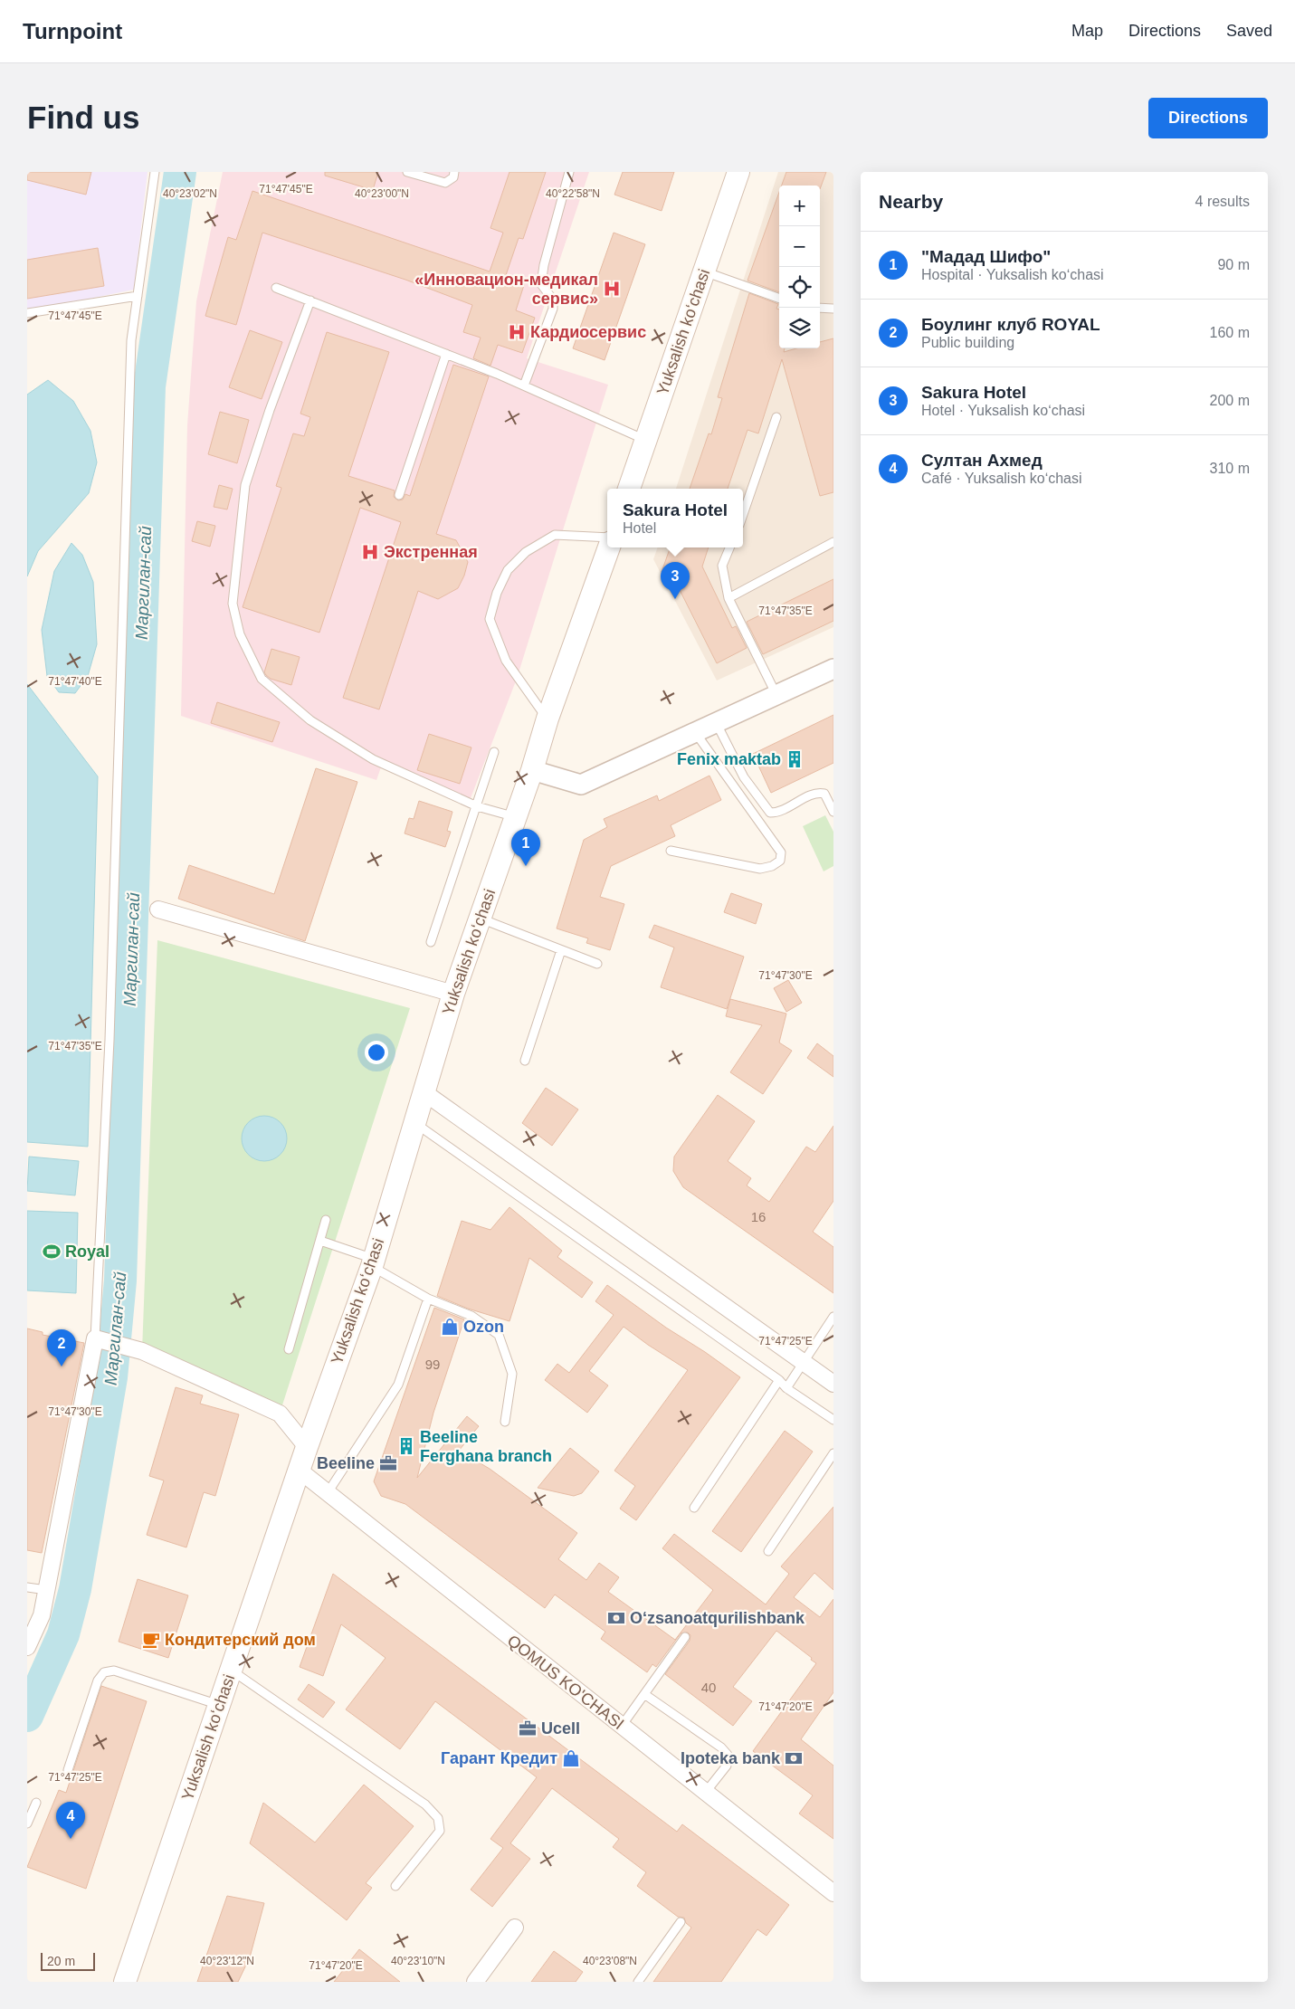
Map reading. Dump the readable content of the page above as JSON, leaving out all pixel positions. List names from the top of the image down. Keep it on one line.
{"streets":{"main road":["Yuksalish koʻchasi"],"street":["QOMUS KO'CHASI"]},"crossings":[["Yuksalish koʻchasi","QOMUS KO'CHASI"]],"water":["Маргилан-сай"],"places":{"hospital":["«Инновацион-медикал сервис»","Кардиосервис","Экстренная"],"building":["Fenix maktab","Beeline Ferghana branch"],"sports":["Royal"],"shop":["Ozon","Гарант Кредит"],"office":["Beeline","Ucell"],"bank":["Oʻzsanoatqurilishbank","Ipoteka bank"],"cafe":["Кондитерский дом"]},"house_numbers":["16","99","40"],"scale_bar":"20 m","page":{"header":"Turnpoint","nav":["Map","Directions","Saved"],"buttons":"Directions","title":"Find us","heading":["Nearby","4 results"],"map_buttons":["+","−"],"list":[{"mark":"1","name":"\"Мадад Шифо\"","note":"Hospital · Yuksalish koʻchasi","value":"90 m"},{"mark":"2","name":"Боулинг клуб ROYAL","note":"Public building","value":"160 m"},{"mark":"3","name":"Sakura Hotel","note":"Hotel · Yuksalish koʻchasi","value":"200 m"},{"mark":"4","name":"Султан Ахмед","note":"Café · Yuksalish koʻchasi","value":"310 m"}],"popup":["Sakura Hotel","Hotel"],"pins":["3","1","2","4"],"scale":"20 m"},"coordinates":["71°47'45\"E","40°23'02\"N","40°23'00\"N","40°22'58\"N","71°47'35\"E","71°47'40\"E","71°47'30\"E","71°47'25\"E","71°47'20\"E","40°23'12\"N","40°23'10\"N","40°23'08\"N"]}
